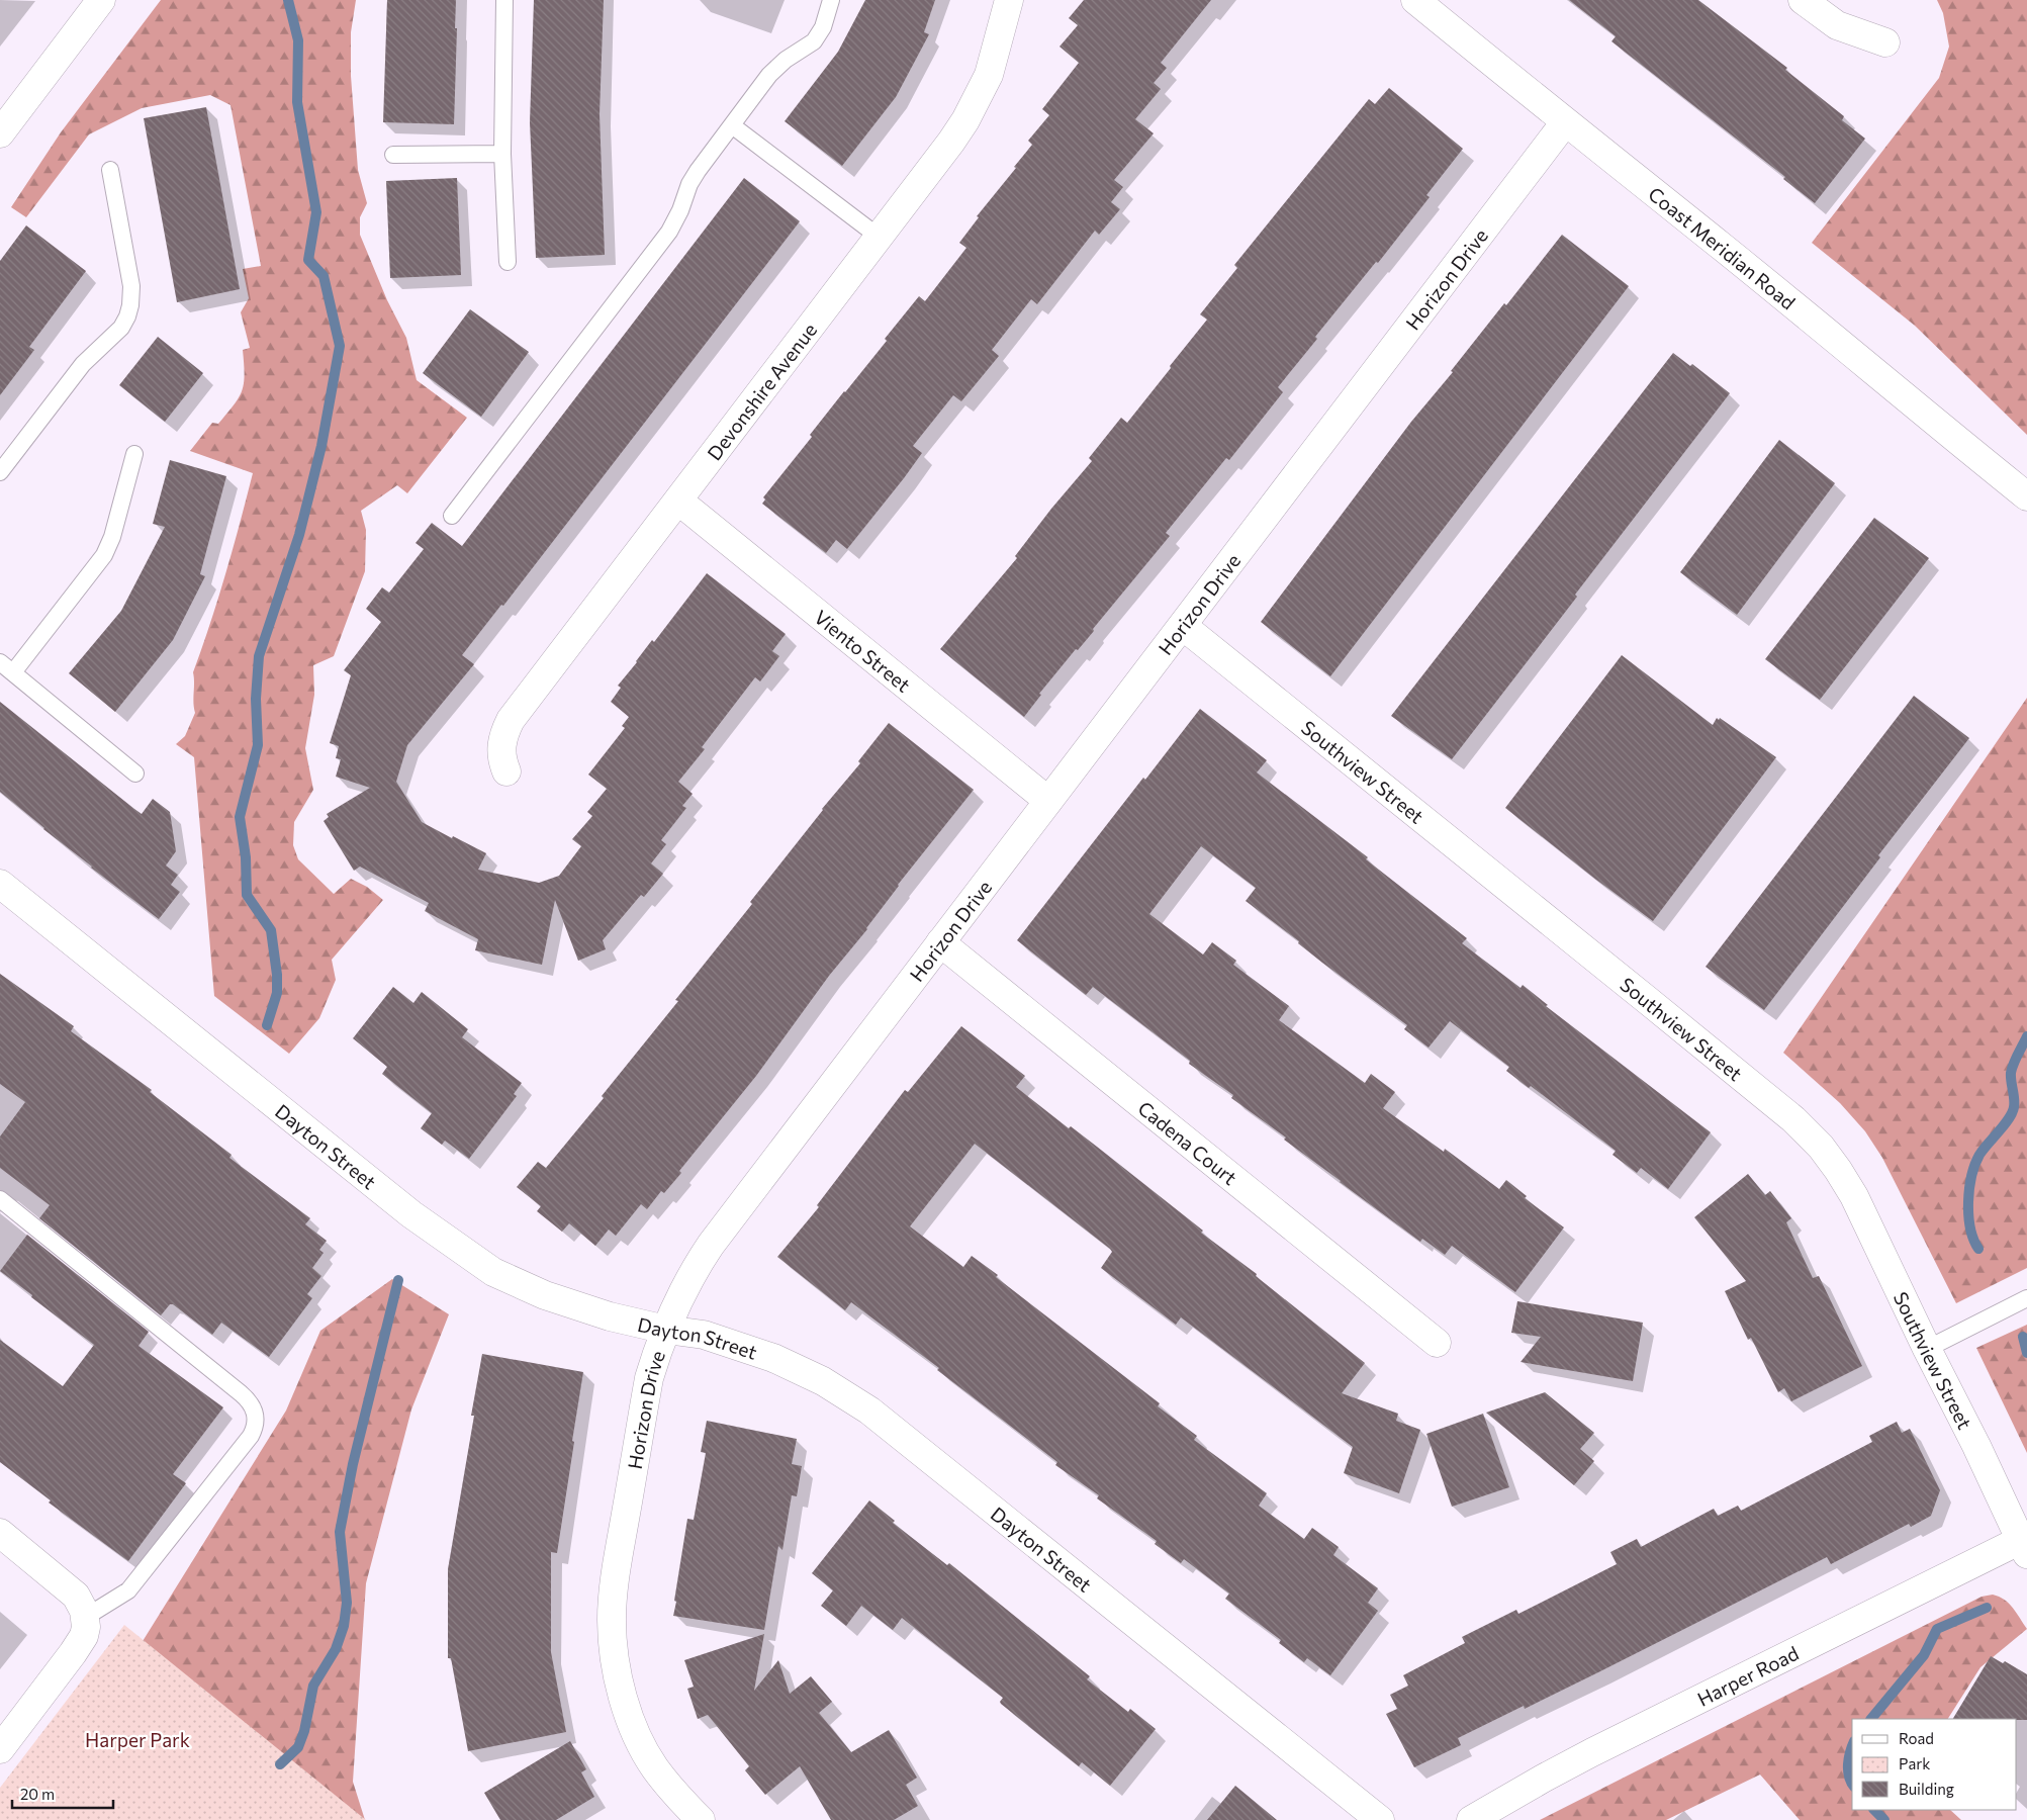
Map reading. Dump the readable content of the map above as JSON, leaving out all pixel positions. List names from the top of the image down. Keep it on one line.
{"streets":{"street":["Coast Meridian Road","Horizon Drive","Devonshire Avenue","Viento Street","Southview Street","Cadena Court","Dayton Street","Harper Road"]},"crossings":[["Coast Meridian Road","Horizon Drive"],["Horizon Drive","Viento Street"],["Horizon Drive","Southview Street"],["Horizon Drive","Cadena Court"],["Horizon Drive","Dayton Street"],["Devonshire Avenue","Viento Street"],["Southview Street","Harper Road"]],"parks":["Harper Park"],"legend":["Road","Park","Building"],"scale_bar":"20 m"}
